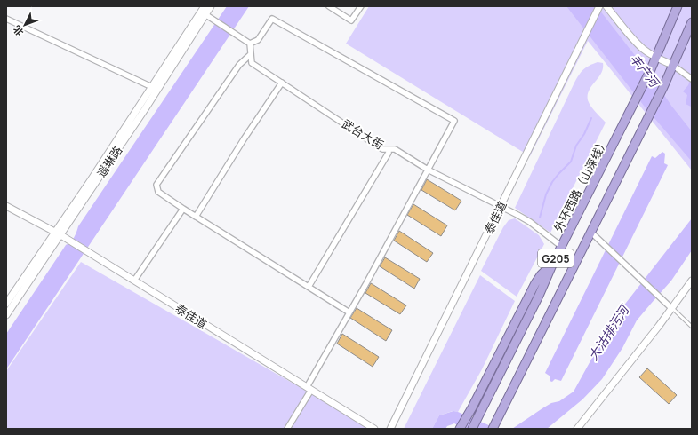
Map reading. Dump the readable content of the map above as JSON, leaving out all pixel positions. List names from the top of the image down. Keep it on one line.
{"streets":{"highway":["外环西路（山深线）","G205"],"street":["武台大街","遥琳路","泰佳道"]},"crossings":[["武台大街","外环西路（山深线）"],["武台大街","泰佳道"],["遥琳路","泰佳道"]],"water":["丰产河","大沽排污河"],"north":"bottom left"}
